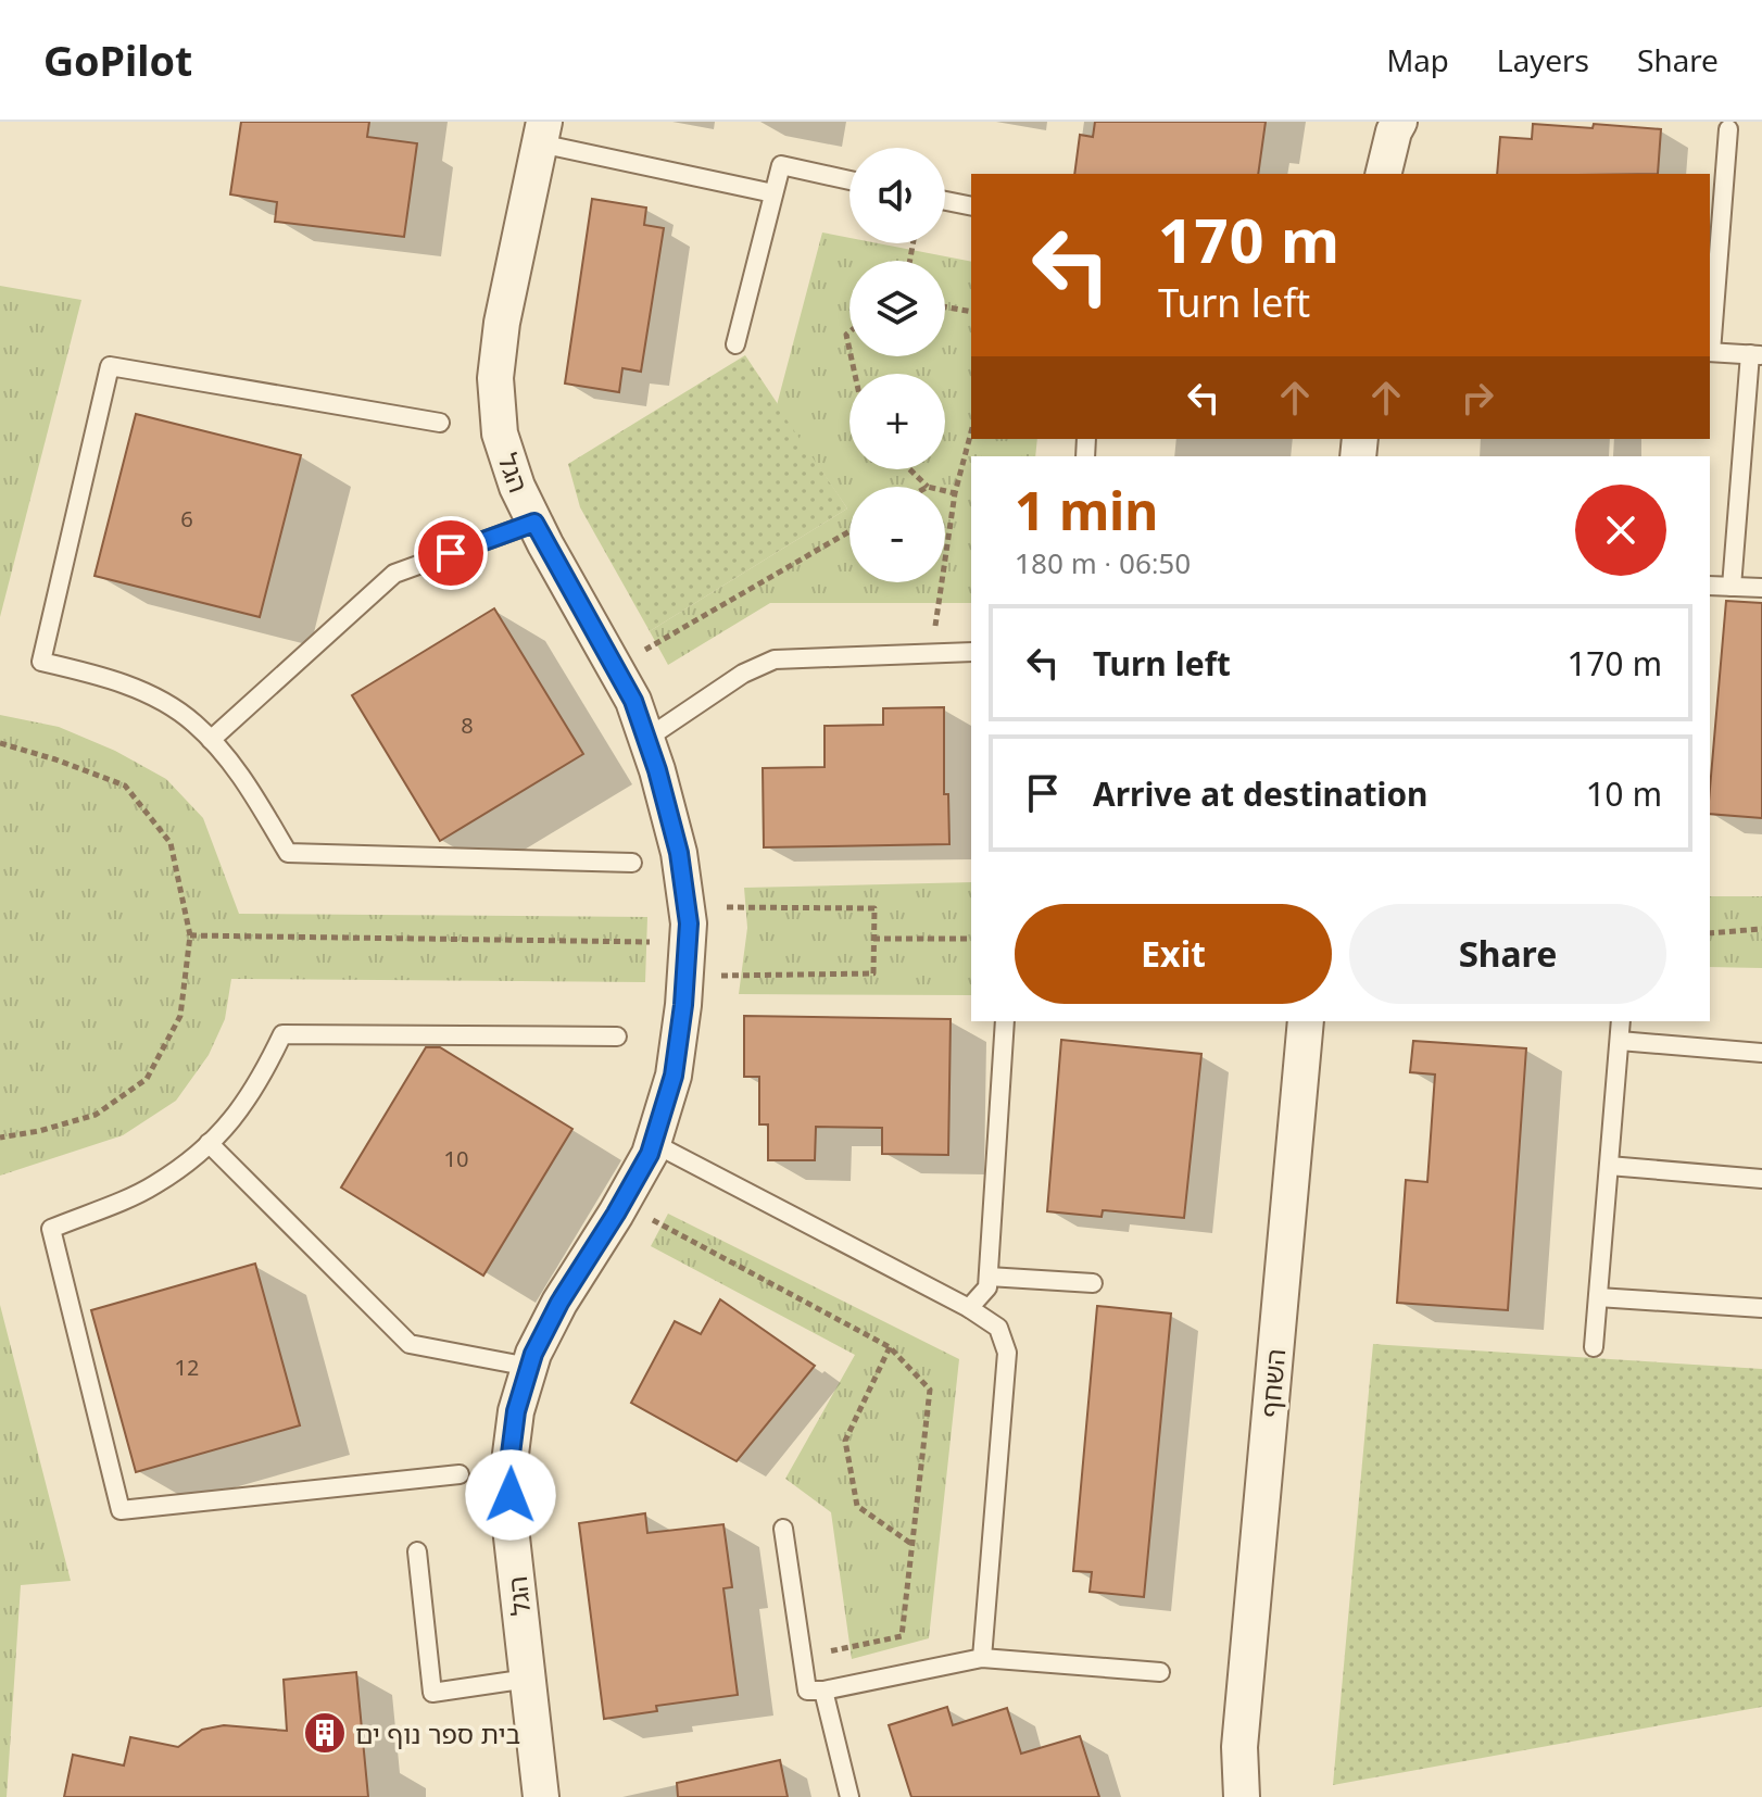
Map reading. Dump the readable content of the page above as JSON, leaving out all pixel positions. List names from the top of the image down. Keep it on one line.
{"streets":{"street":["הגל","השחף"]},"places":{"building":["בית ספר נוף ים"]},"house_numbers":["6","8","10","12"],"page":{"header":"GoPilot","nav":["Map","Layers","Share"],"map_buttons":["+","−"],"turn":["170 m","Turn left"],"heading":["1 min","180 m · 06:50"],"list":[{"name":"Turn left","value":"170 m"},{"name":"Arrive at destination","value":"10 m"}],"buttons":["Exit","Share"]}}
